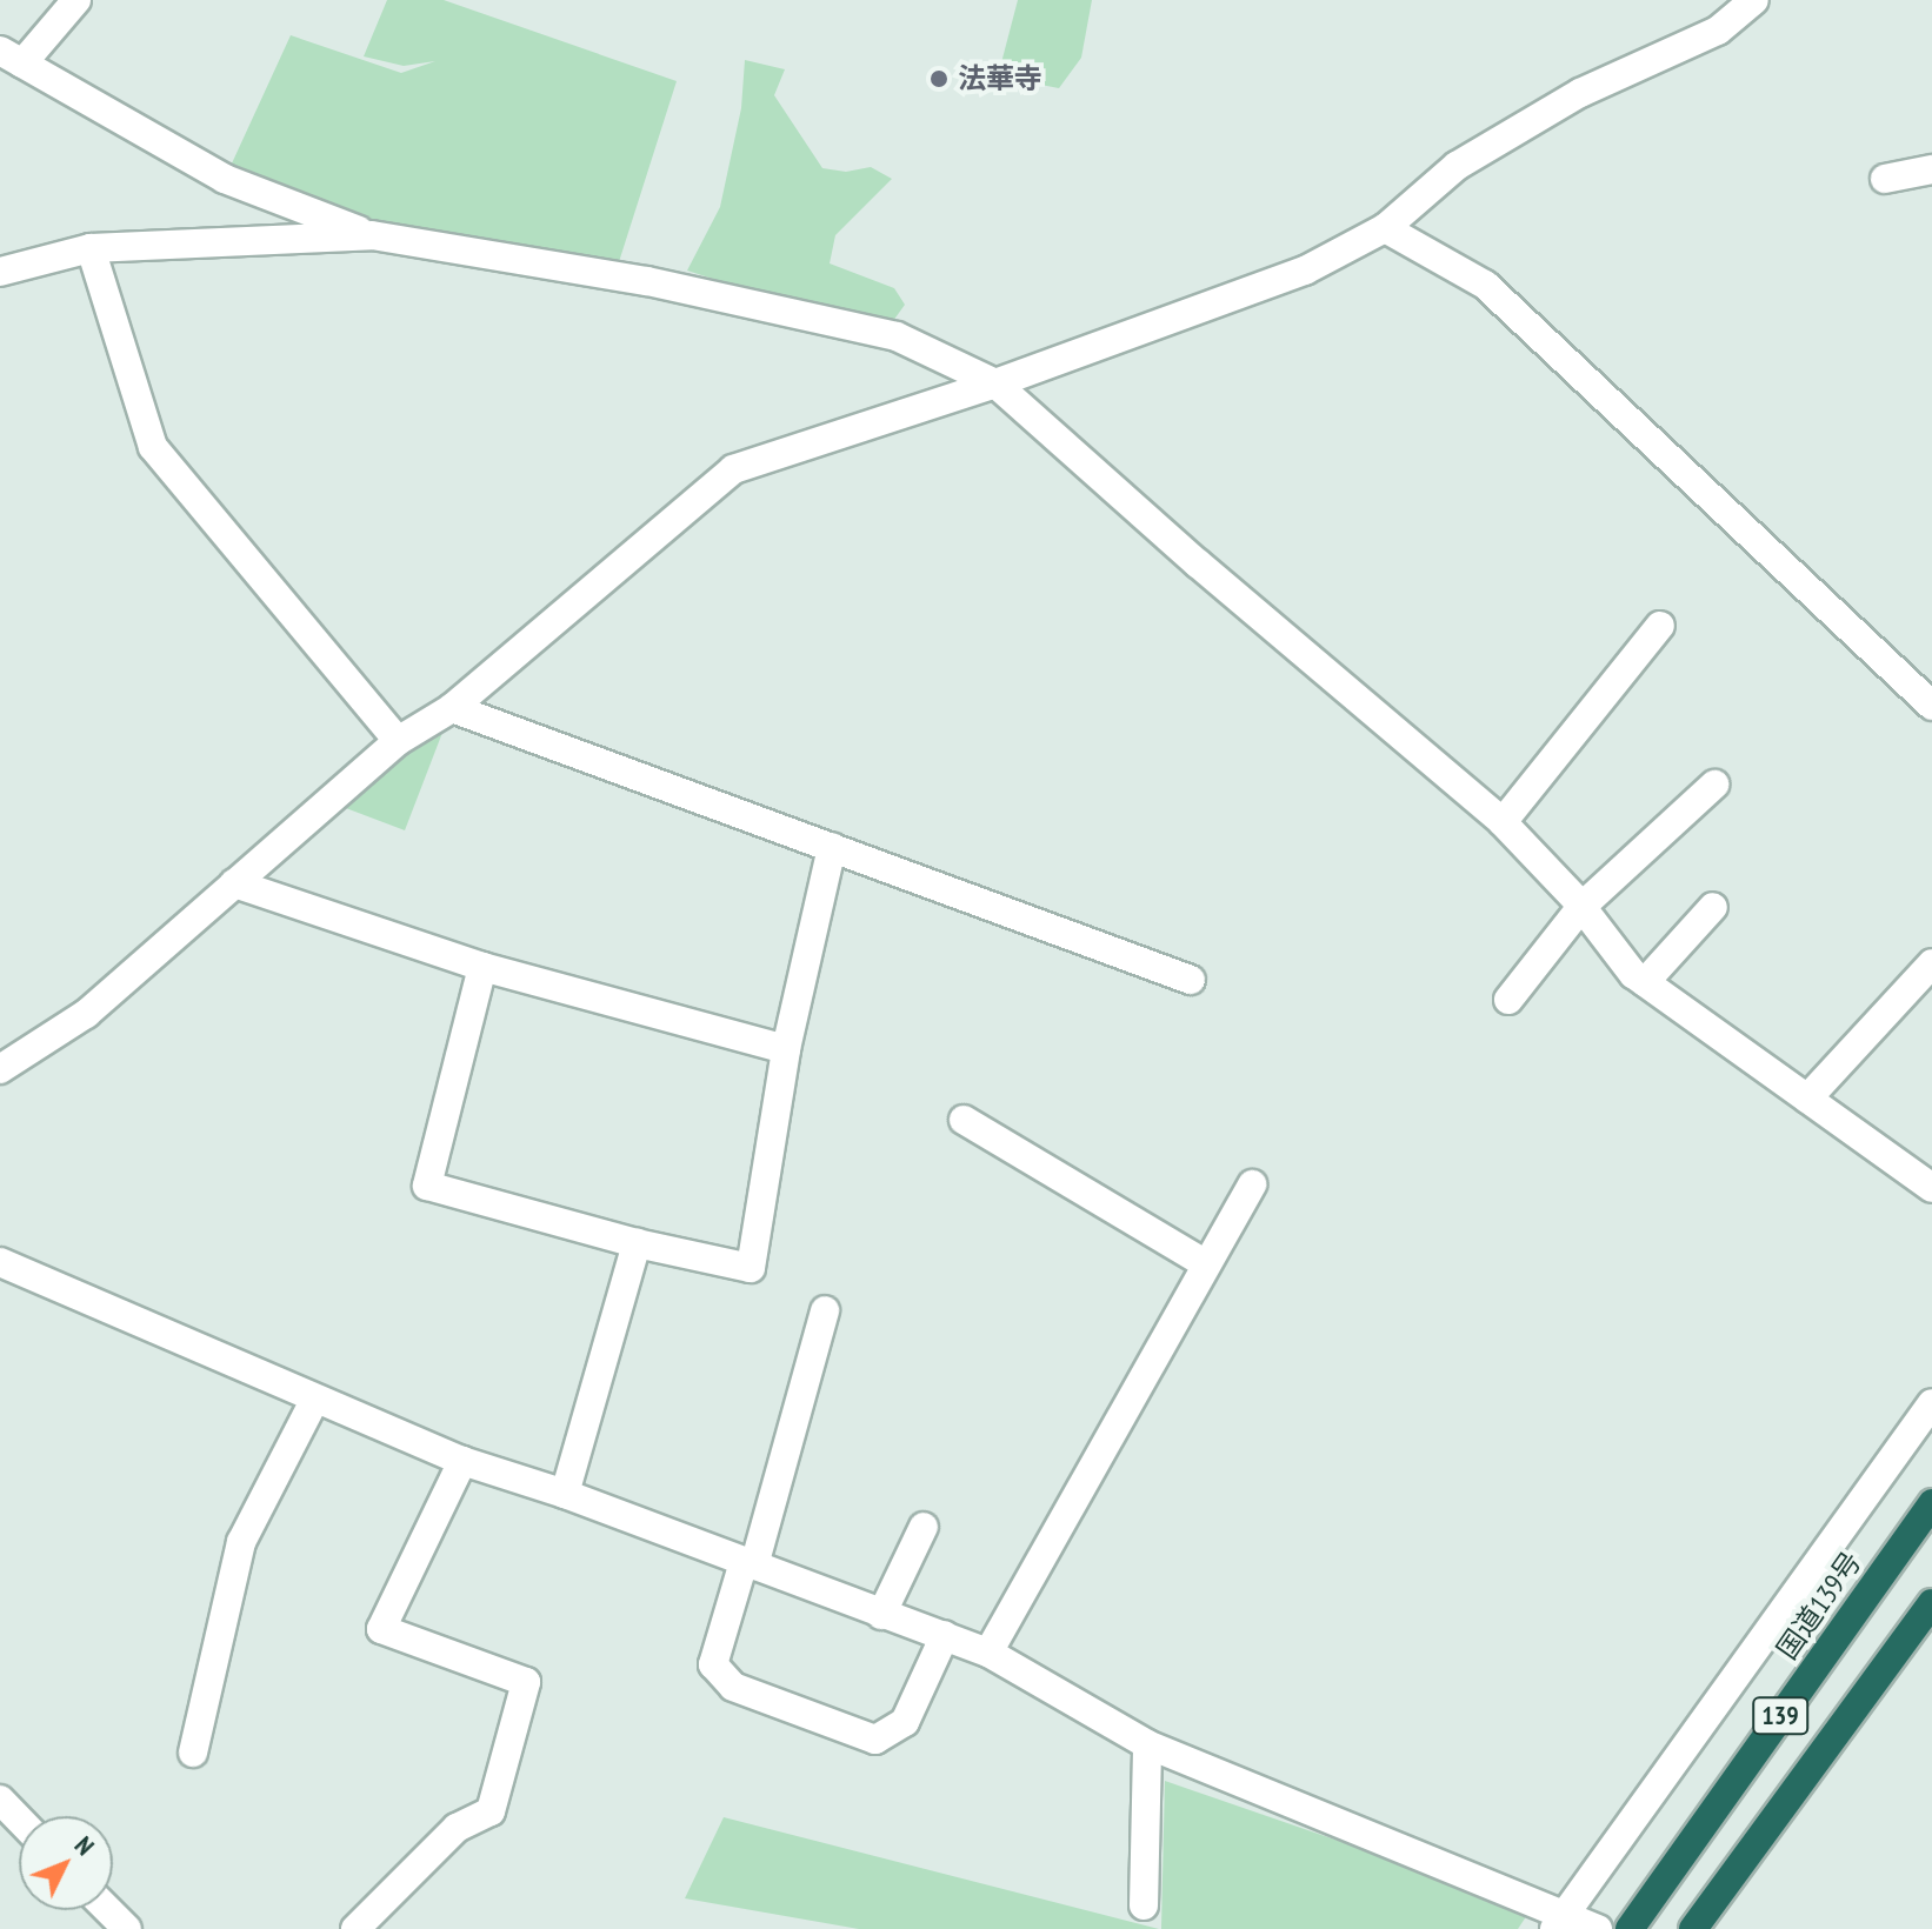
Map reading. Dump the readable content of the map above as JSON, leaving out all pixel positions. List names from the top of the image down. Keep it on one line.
{"streets":{"highway":["国道139号","139"]},"places":["法華寺"],"north":"top right"}
